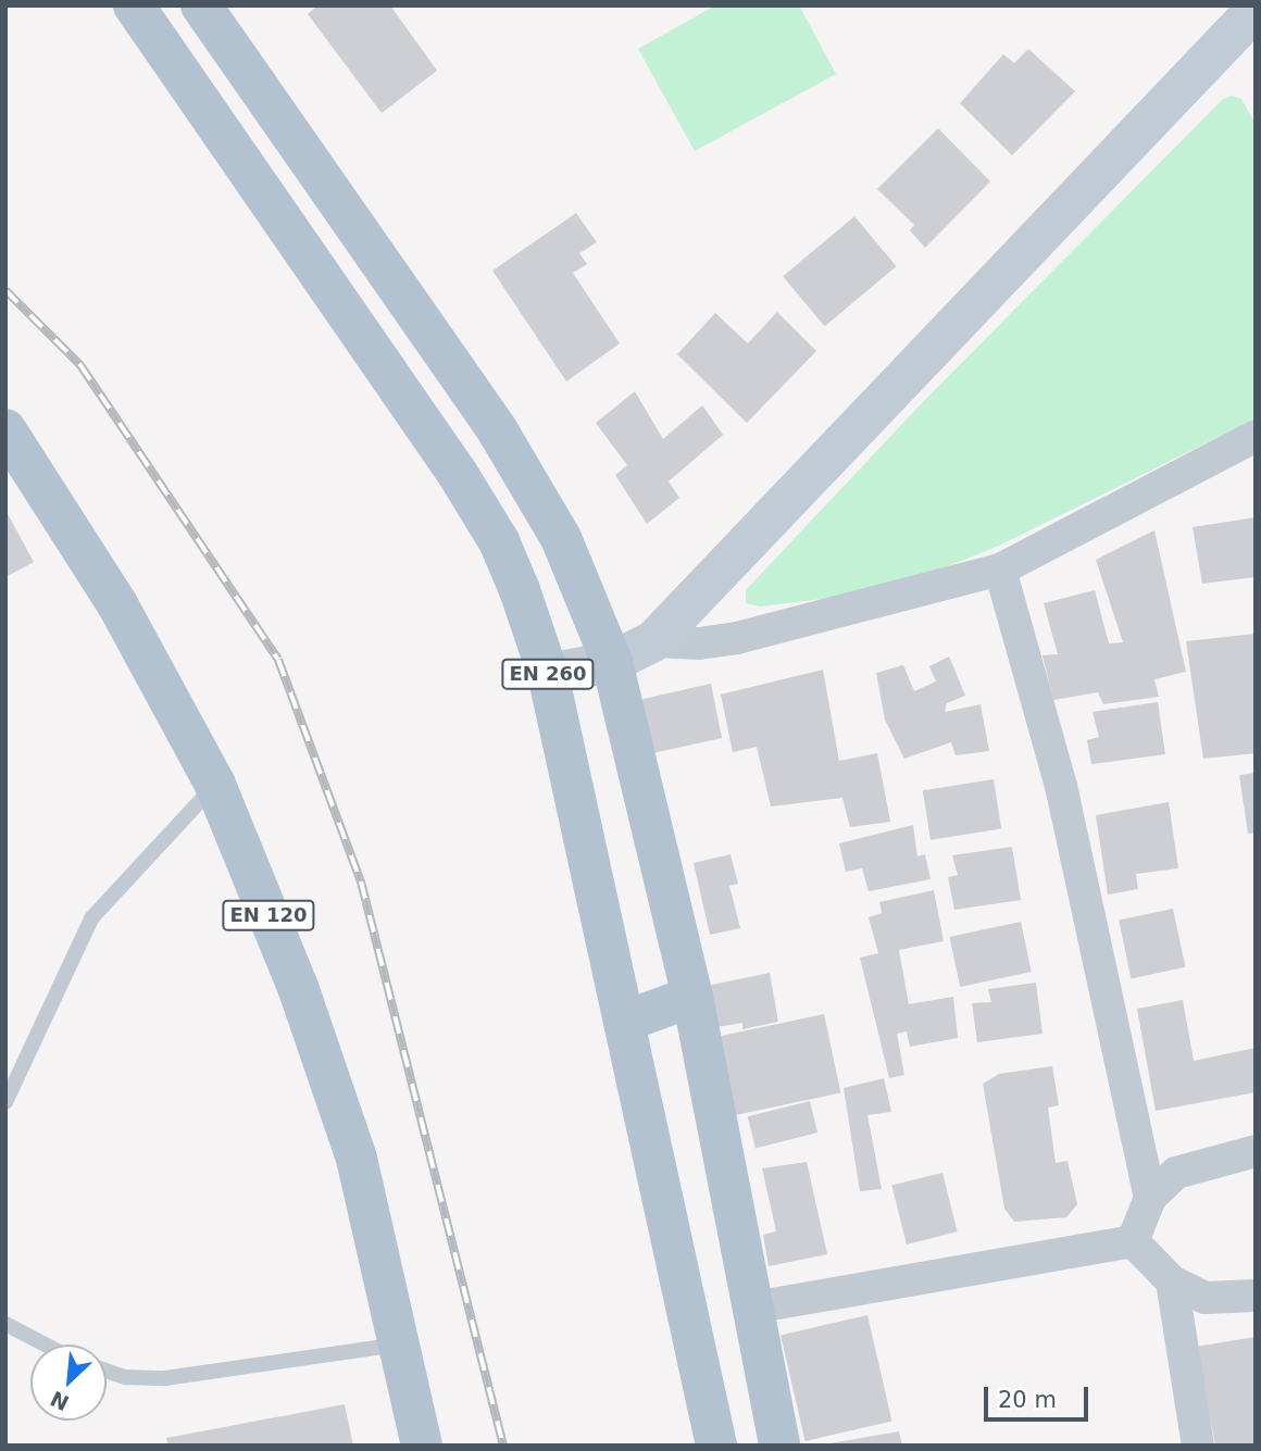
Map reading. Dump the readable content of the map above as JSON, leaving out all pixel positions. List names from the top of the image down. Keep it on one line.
{"streets":{"main road":["EN 260","EN 120"]},"scale_bar":"20 m","north":"bottom left"}
